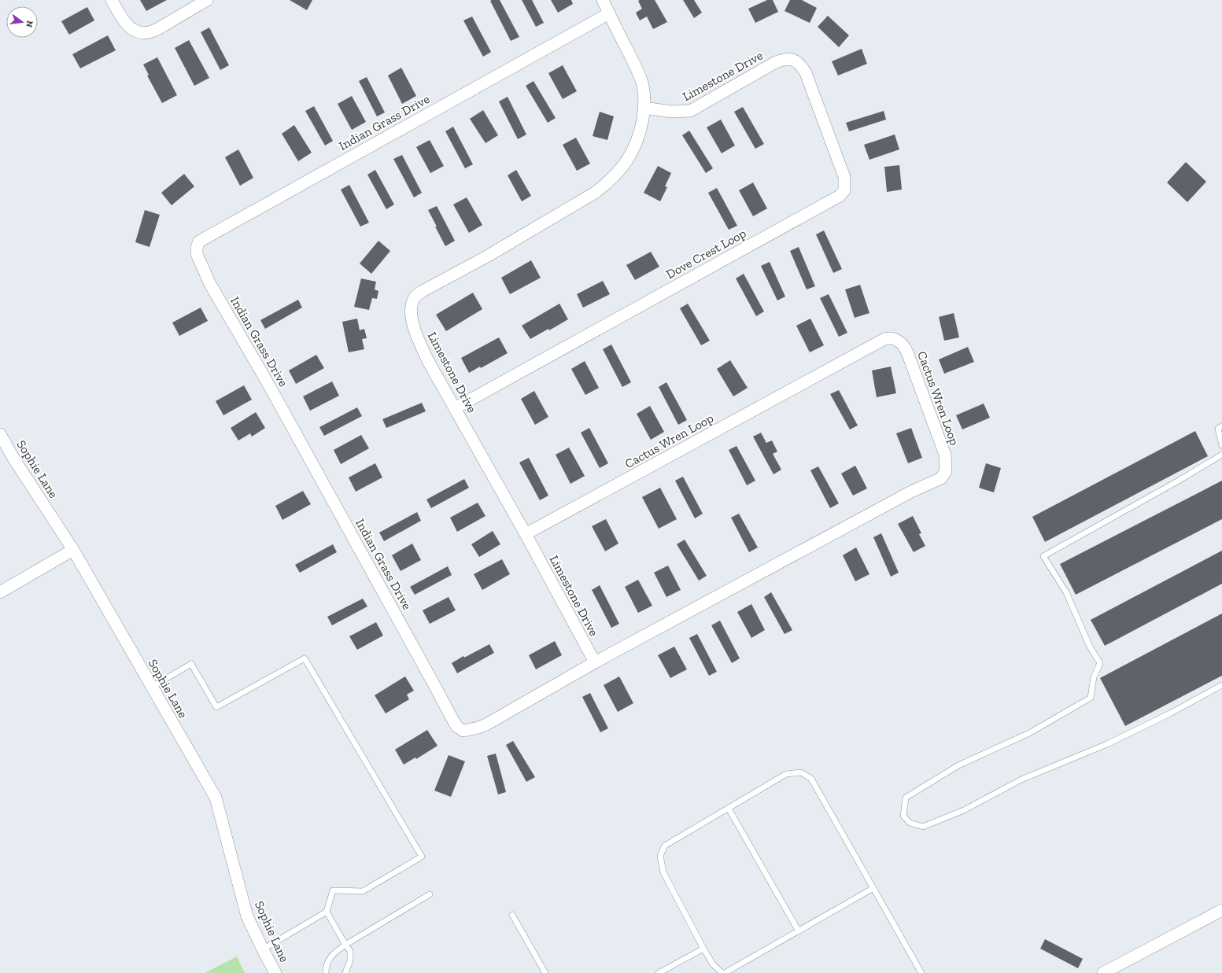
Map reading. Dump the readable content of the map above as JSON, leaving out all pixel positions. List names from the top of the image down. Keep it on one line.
{"streets":{"street":["Limestone Drive","Indian Grass Drive","Dove Crest Loop","Cactus Wren Loop","Sophie Lane"]},"crossings":[["Limestone Drive","Indian Grass Drive"],["Limestone Drive","Dove Crest Loop"],["Limestone Drive","Cactus Wren Loop"],["Indian Grass Drive","Cactus Wren Loop"]],"north":"right"}
